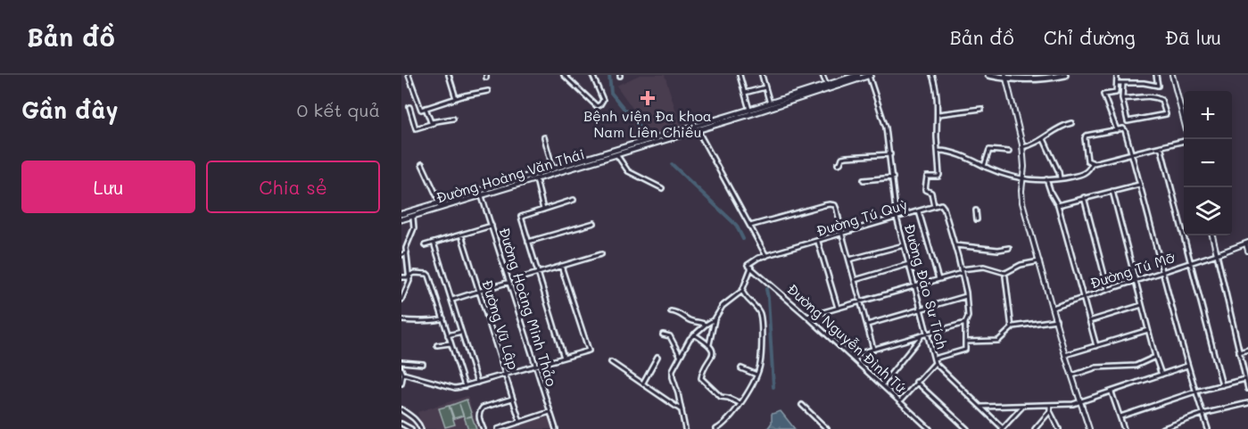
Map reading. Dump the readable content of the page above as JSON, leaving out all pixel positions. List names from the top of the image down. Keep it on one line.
{"streets":{"main road":["Đường Hoàng Văn Thái"],"street":["Đường Tú Quỳ","Đường Tú Mỡ","Đường Đào Sư Tích","Đường Hoàng Minh Thảo","Đường Vũ Lập","Đường Nguyễn Đình Tứ"]},"crossings":[["Đường Hoàng Văn Thái","Đường Đào Sư Tích"],["Đường Hoàng Văn Thái","Đường Hoàng Minh Thảo"],["Đường Tú Quỳ","Đường Đào Sư Tích"],["Đường Tú Quỳ","Đường Nguyễn Đình Tứ"]],"places":{"health":["Bệnh viện Đa khoa Nam Liên Chiểu"]},"page":{"header":"Bản đồ","nav":["Bản đồ","Chỉ đường","Đã lưu"],"heading":["Gần đây","0 kết quả"],"map_buttons":["+","−"],"buttons":["Lưu","Chia sẻ"]}}
